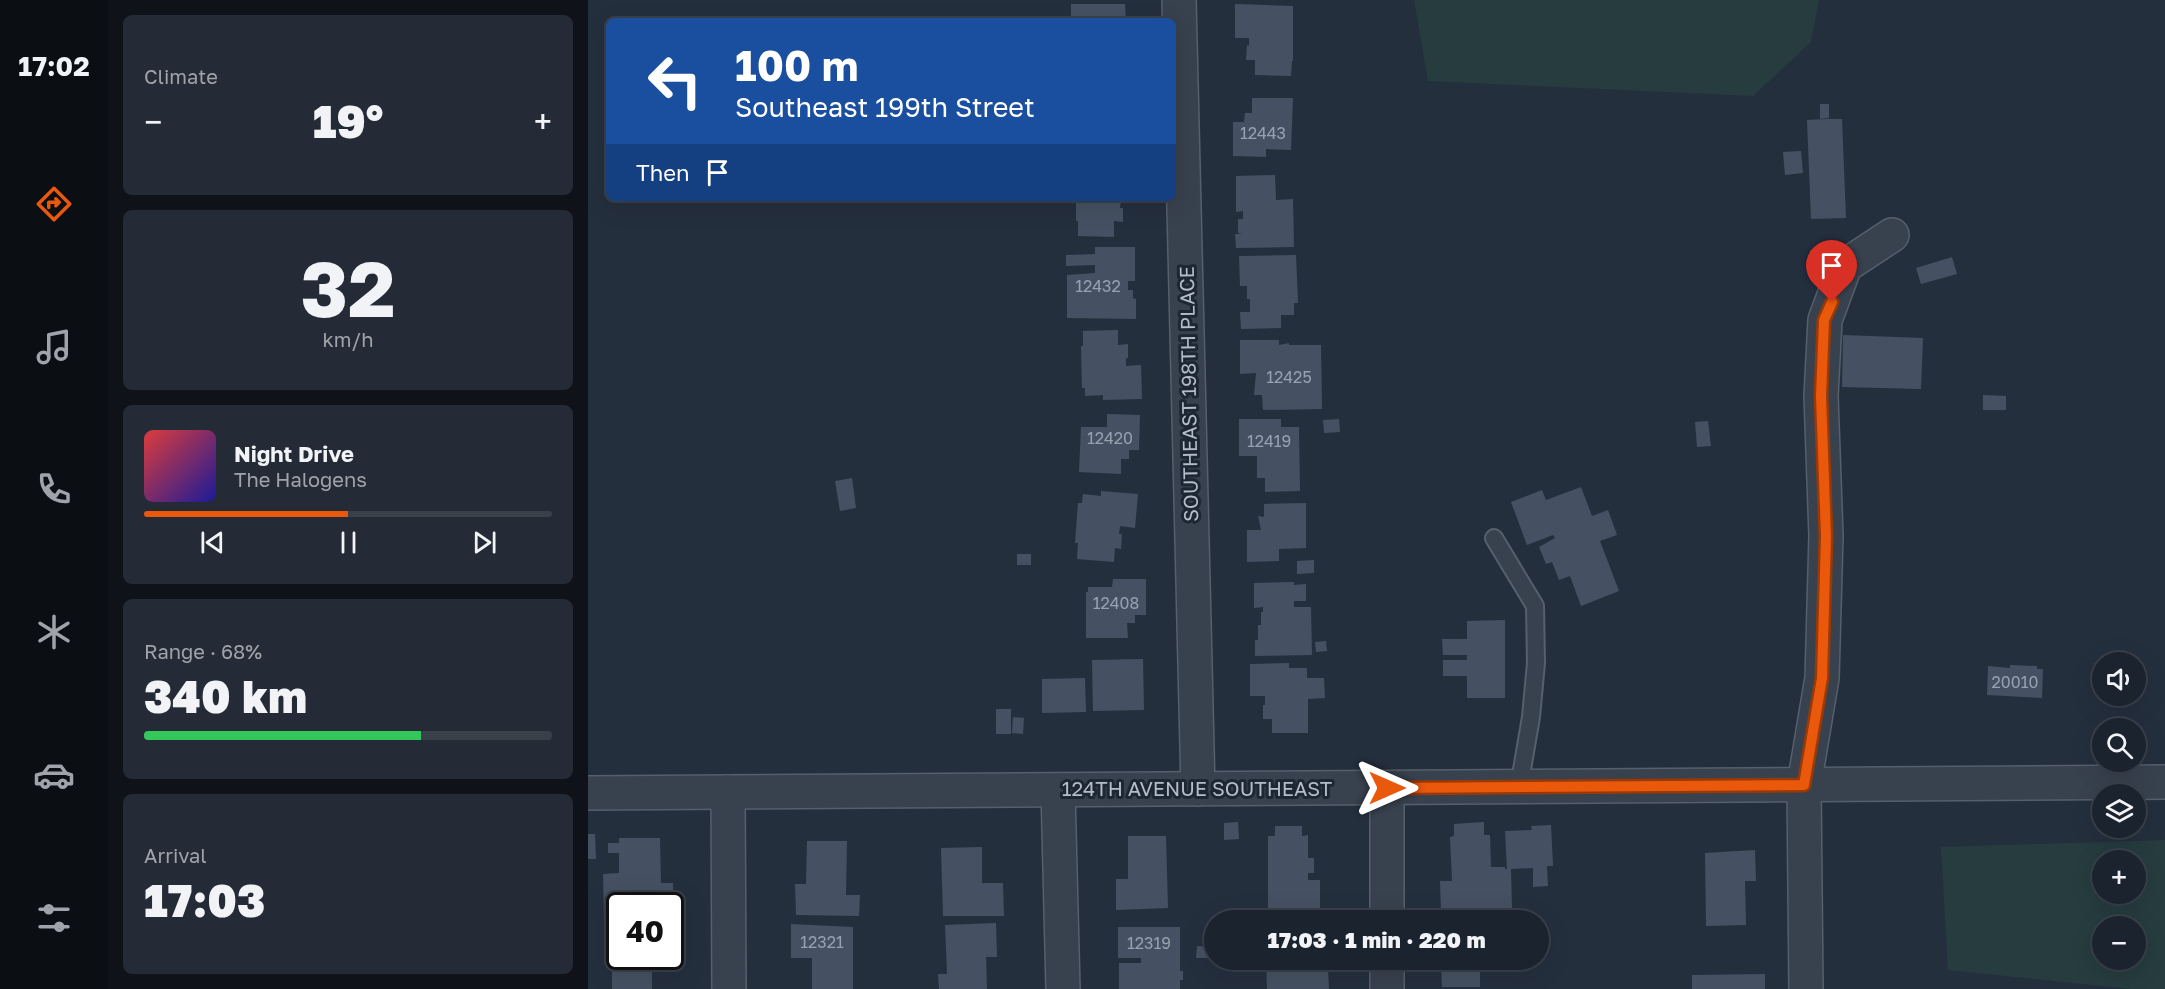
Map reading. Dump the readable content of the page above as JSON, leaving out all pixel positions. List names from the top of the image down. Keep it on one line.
{"streets":{"street":["SOUTHEAST 198TH PLACE","124TH AVENUE SOUTHEAST"]},"crossings":[["SOUTHEAST 198TH PLACE","124TH AVENUE SOUTHEAST"]],"house_numbers":["12443","12432","12425","12420","12419","12408","20010","12321","12319"],"page":{"tabs":"17:02","tile":["Climate",["32","km/h"],["Range · 68%","340 km"],["Arrival","17:03"]],"turn":["100 m","Southeast 199th Street"],"heat":["−","19°","+"],"then":"Then","song":["Night Drive","The Halogens"],"map_buttons":["+","−"],"limit":"40","trip":"17:03 · 1 min · 220 m"}}
